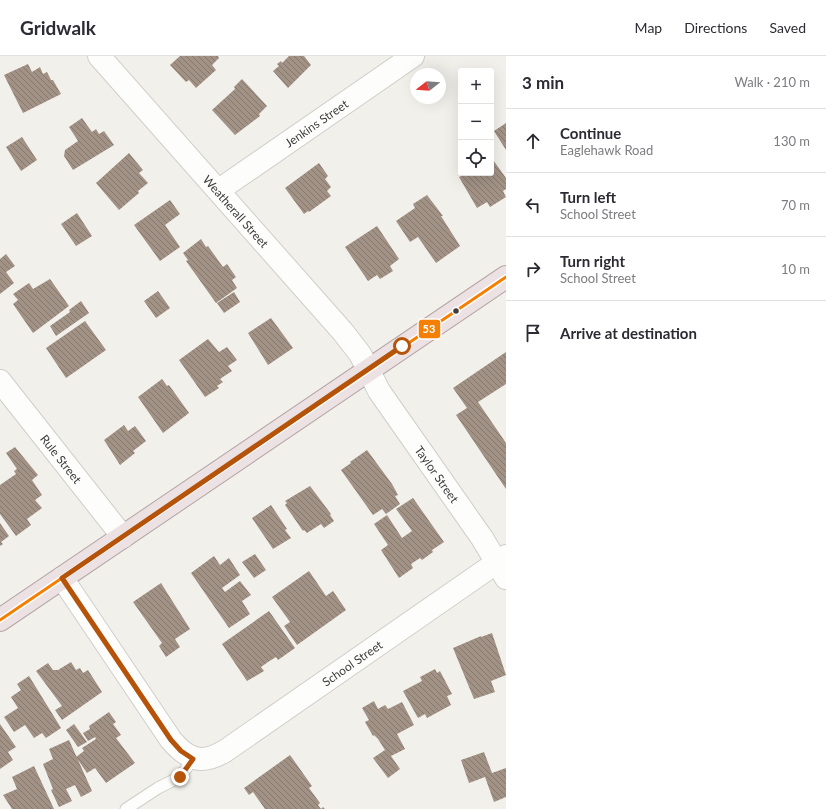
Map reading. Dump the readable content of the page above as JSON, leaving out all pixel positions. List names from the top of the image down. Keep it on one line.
{"streets":{"street":["Jenkins Street","Weatherall Street","Rule Street","Taylor Street","School Street"]},"crossings":[["Jenkins Street","Weatherall Street"],["Weatherall Street","Taylor Street"],["Taylor Street","School Street"]],"lines":["transit line 53"],"north":"left","page":{"header":"Gridwalk","nav":["Map","Directions","Saved"],"heading":["3 min","Walk · 210 m"],"map_buttons":["+","−"],"list":[["Continue","Eaglehawk Road","130 m"],["Turn left","School Street","70 m"],["Turn right","School Street","10 m"],"Arrive at destination"]}}
